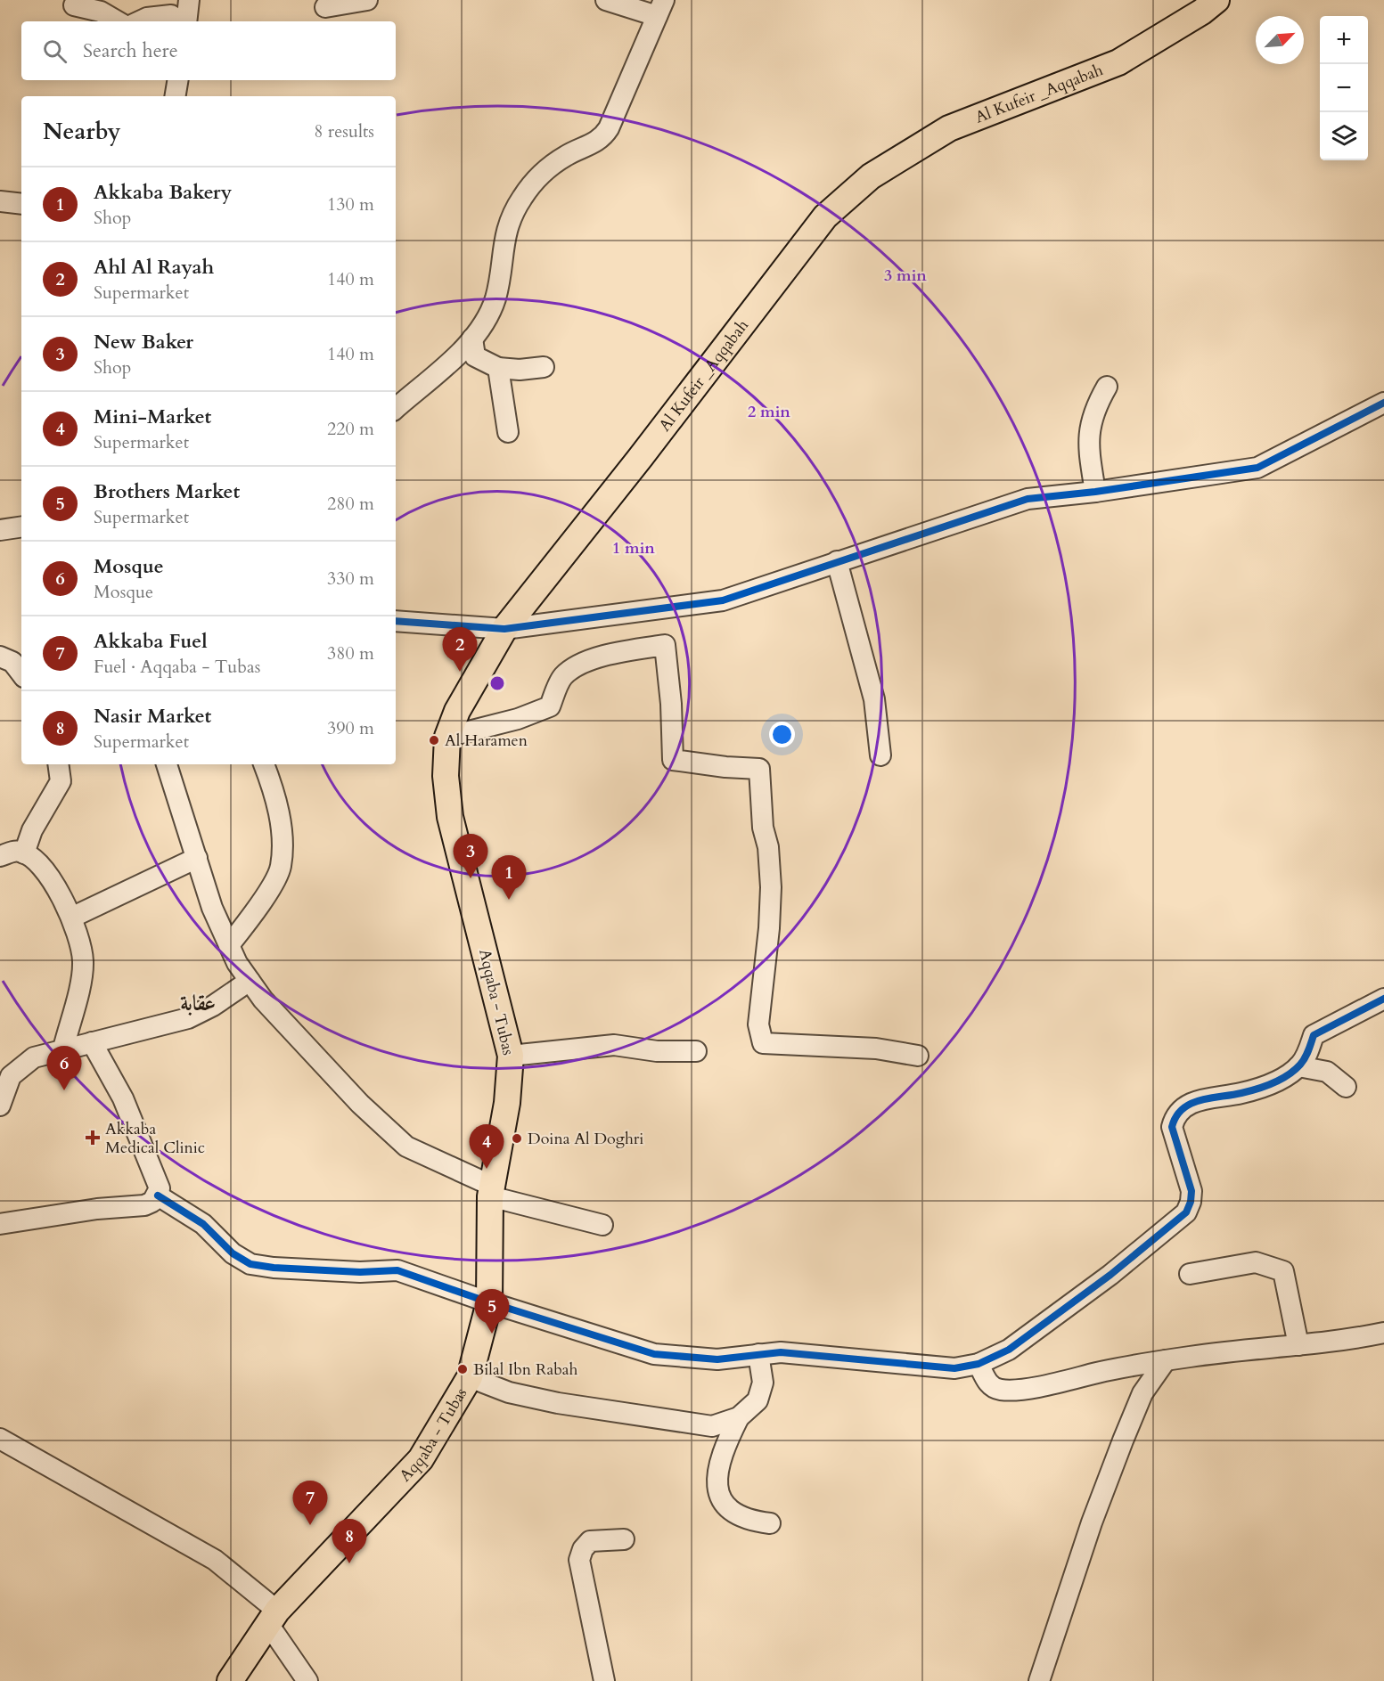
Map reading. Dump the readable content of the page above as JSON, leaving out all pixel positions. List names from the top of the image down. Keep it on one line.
{"streets":{"main road":["Al Kufeir _Aqqabah","Aqqaba - Tubas"]},"crossings":[["Al Kufeir _Aqqabah","Aqqaba - Tubas"]],"districts":["عقابة"],"places":{"other":["Al Haramen","Doina Al Doghri","Bilal Ibn Rabah"],"health":["Akkaba Medical Clinic"]},"north":"top right","page":{"map_buttons":["+","−"],"search":"Search here","heading":["Nearby","8 results"],"list":[{"mark":"1","name":"Akkaba Bakery","note":"Shop","value":"130 m"},{"mark":"2","name":"Ahl Al Rayah","note":"Supermarket","value":"140 m"},{"mark":"3","name":"New Baker","note":"Shop","value":"140 m"},{"mark":"4","name":"Mini-Market","note":"Supermarket","value":"220 m"},{"mark":"5","name":"Brothers Market","note":"Supermarket","value":"280 m"},{"mark":"6","name":"Mosque","note":"Mosque","value":"330 m"},{"mark":"7","name":"Akkaba Fuel","note":"Fuel · Aqqaba - Tubas","value":"380 m"},{"mark":"8","name":"Nasir Market","note":"Supermarket","value":"390 m"}],"pins":["2","3","1","6","4","5","7","8"]},"rings":["3 min","2 min","1 min"]}
